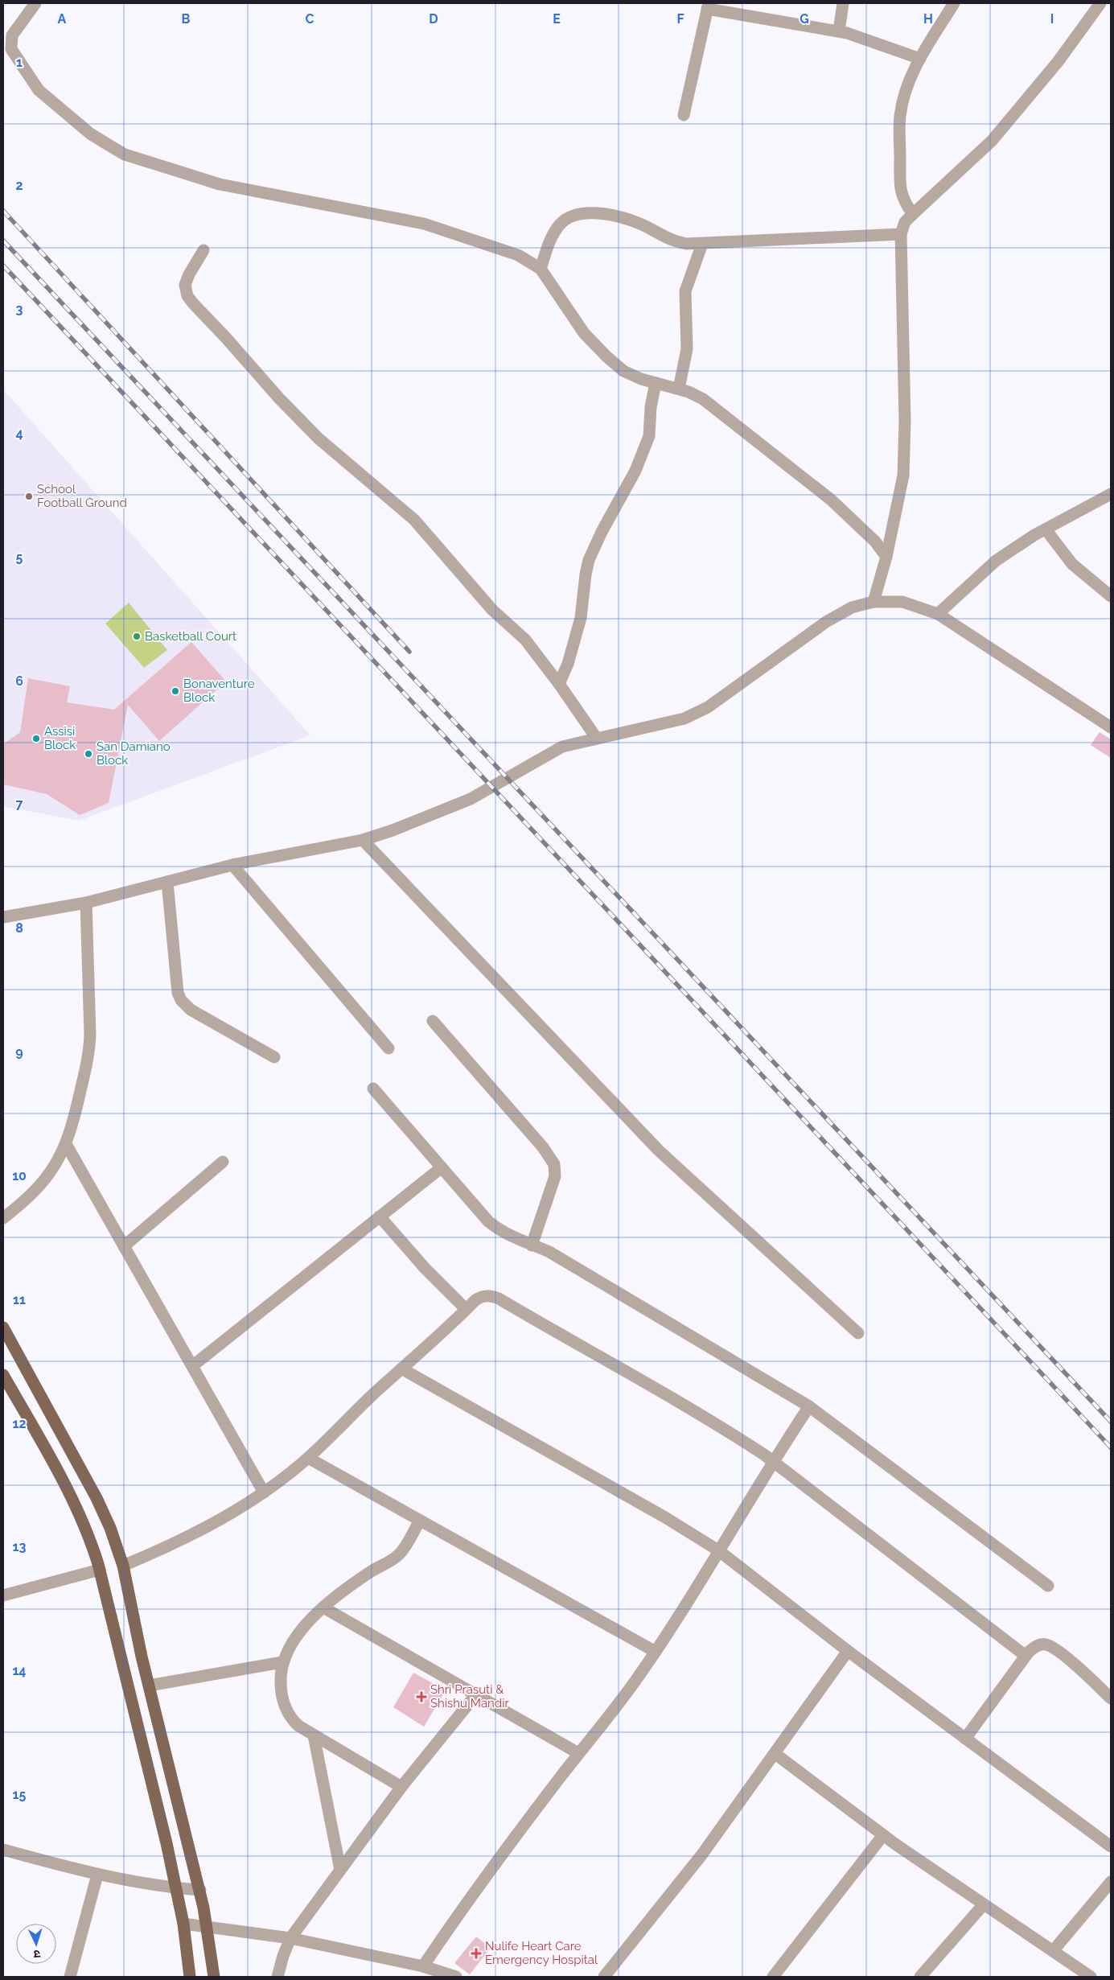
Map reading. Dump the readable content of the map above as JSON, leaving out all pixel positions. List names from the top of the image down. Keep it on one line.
{"places":{"other":["School Football Ground","Basketball Court","Bonaventure Block","Assisi Block","San Damiano Block"],"health":["Shri Prasuti & Shishu Mandir","Nulife Heart Care Emergency Hospital"]},"north":"bottom","grid":{"columns":["A","B","C","D","E","F","G","H","I"],"rows":["1","2","3","4","5","6","7","8","9","10","11","12","13","14","15"]}}
